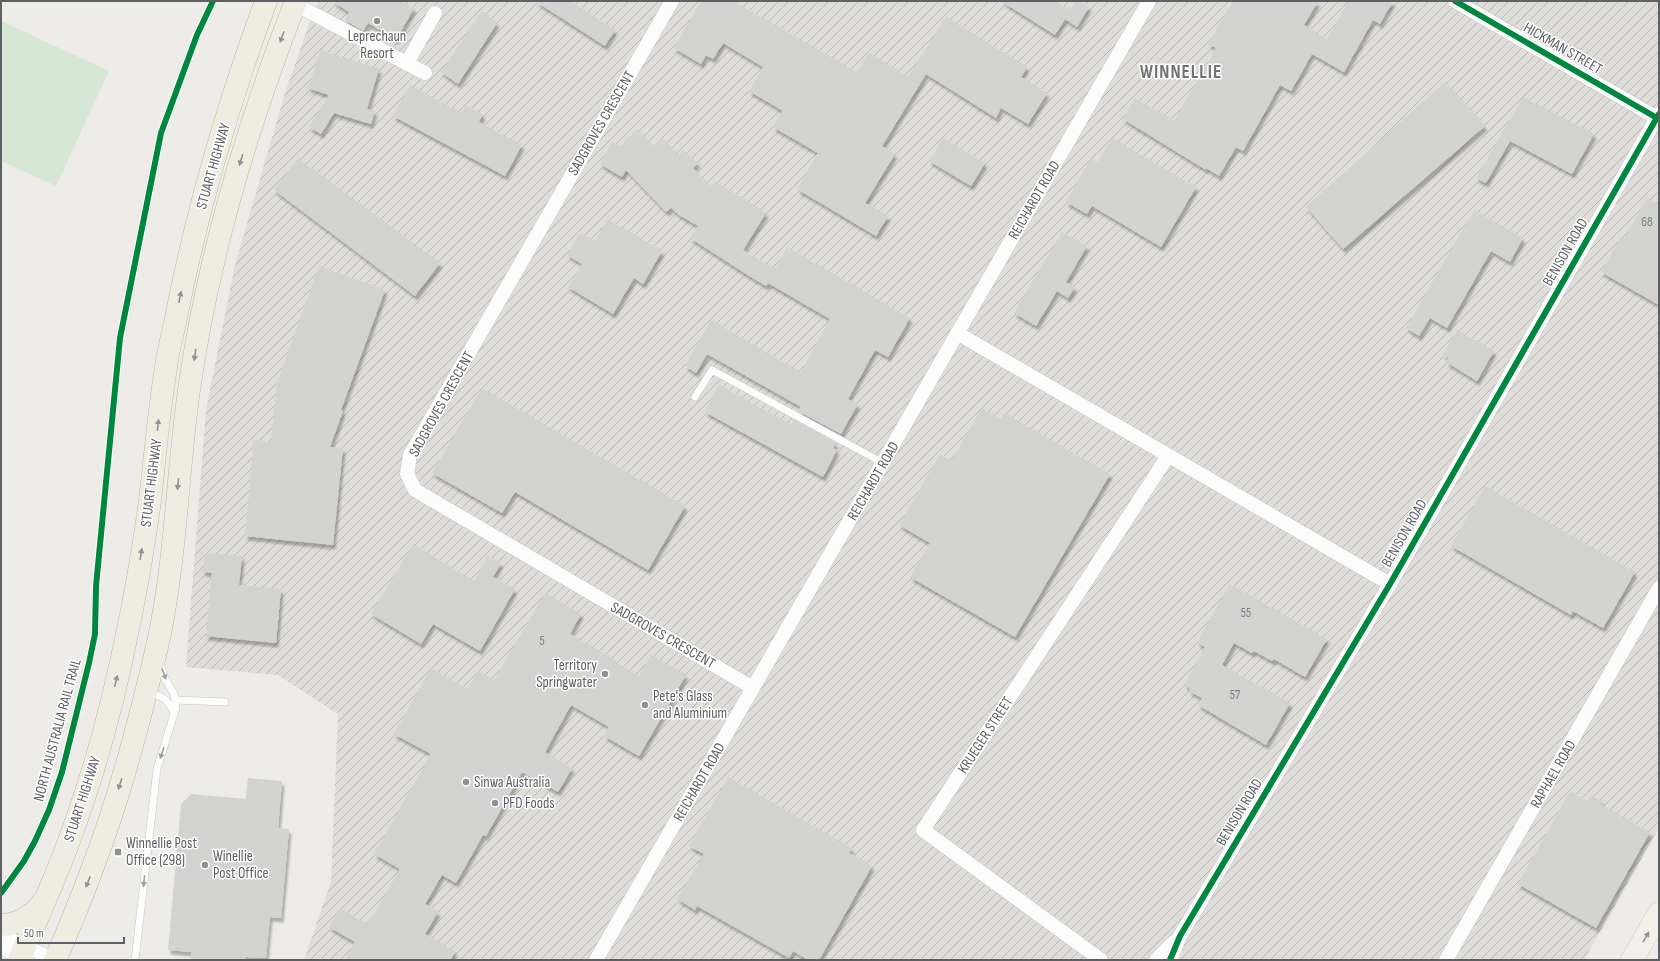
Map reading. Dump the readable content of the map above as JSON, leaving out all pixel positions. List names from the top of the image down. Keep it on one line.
{"streets":{"highway":["STUART HIGHWAY"],"street":["HICKMAN STREET","SADGROVES CRESCENT","REICHARDT ROAD","BENISON ROAD","KRUEGER STREET","RAPHAEL ROAD"],"cycle path":["NORTH AUSTRALIA RAIL TRAIL"]},"crossings":[["HICKMAN STREET","BENISON ROAD"],["SADGROVES CRESCENT","REICHARDT ROAD"]],"districts":["WINNELLIE"],"places":{"other":["Leprechaun Resort","Territory Springwater","Pete's Glass and Aluminium","Sinwa Australia","PFD Foods","Winellie Post Office"],"transit":["Winnellie Post Office (298)"]},"house_numbers":["68","55","5","57"],"scale_bar":"50 m"}
